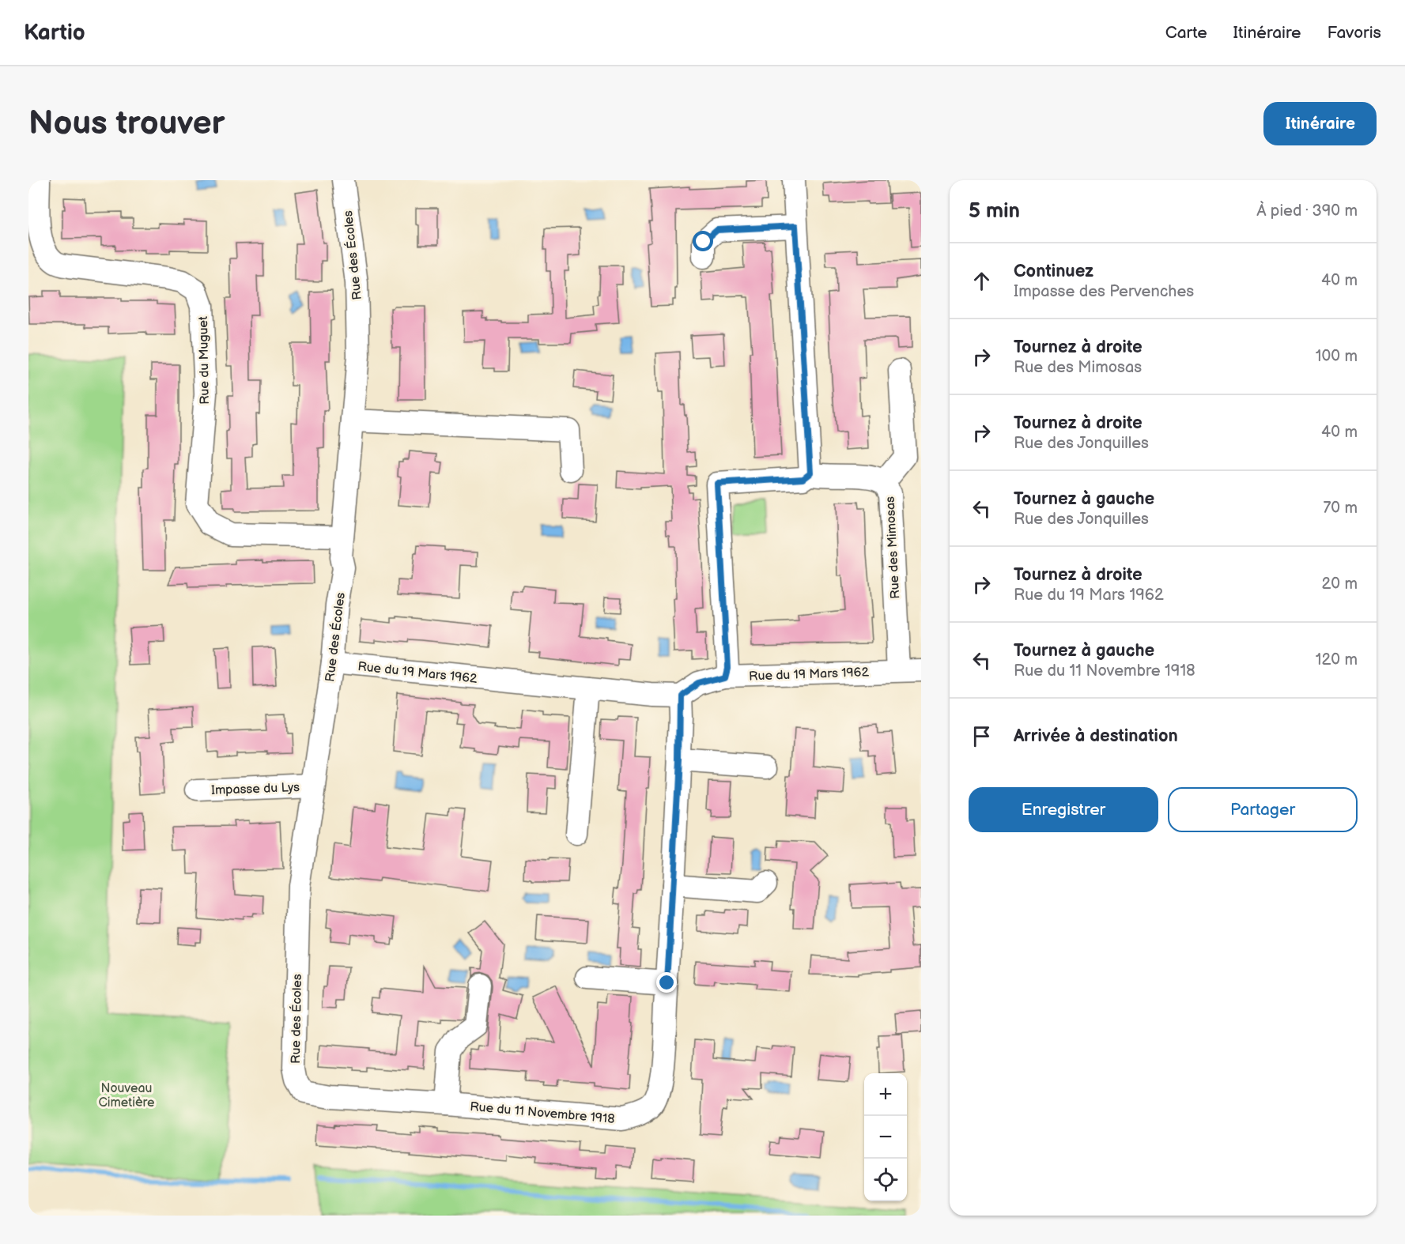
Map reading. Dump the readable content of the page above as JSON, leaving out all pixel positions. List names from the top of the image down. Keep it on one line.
{"streets":{"street":["Rue des Écoles","Rue du Muguet","Rue des Mimosas","Rue du 19 Mars 1962","Impasse du Lys","Rue du 11 Novembre 1918"]},"crossings":[["Rue des Écoles","Rue du Muguet"],["Rue des Écoles","Rue du 19 Mars 1962"],["Rue des Écoles","Impasse du Lys"],["Rue des Écoles","Rue du 11 Novembre 1918"],["Rue des Mimosas","Rue du 19 Mars 1962"],["Rue du 19 Mars 1962","Rue du 11 Novembre 1918"]],"parks":["Nouveau Cimetière"],"page":{"header":"Kartio","nav":["Carte","Itinéraire","Favoris"],"buttons":["Itinéraire",["Enregistrer","Partager"]],"title":"Nous trouver","heading":["5 min","À pied · 390 m"],"list":[["Continuez","Impasse des Pervenches","40 m"],["Tournez à droite","Rue des Mimosas","100 m"],["Tournez à droite","Rue des Jonquilles","40 m"],["Tournez à gauche","Rue des Jonquilles","70 m"],["Tournez à droite","Rue du 19 Mars 1962","20 m"],["Tournez à gauche","Rue du 11 Novembre 1918","120 m"],"Arrivée à destination"],"map_buttons":["+","−"]}}
